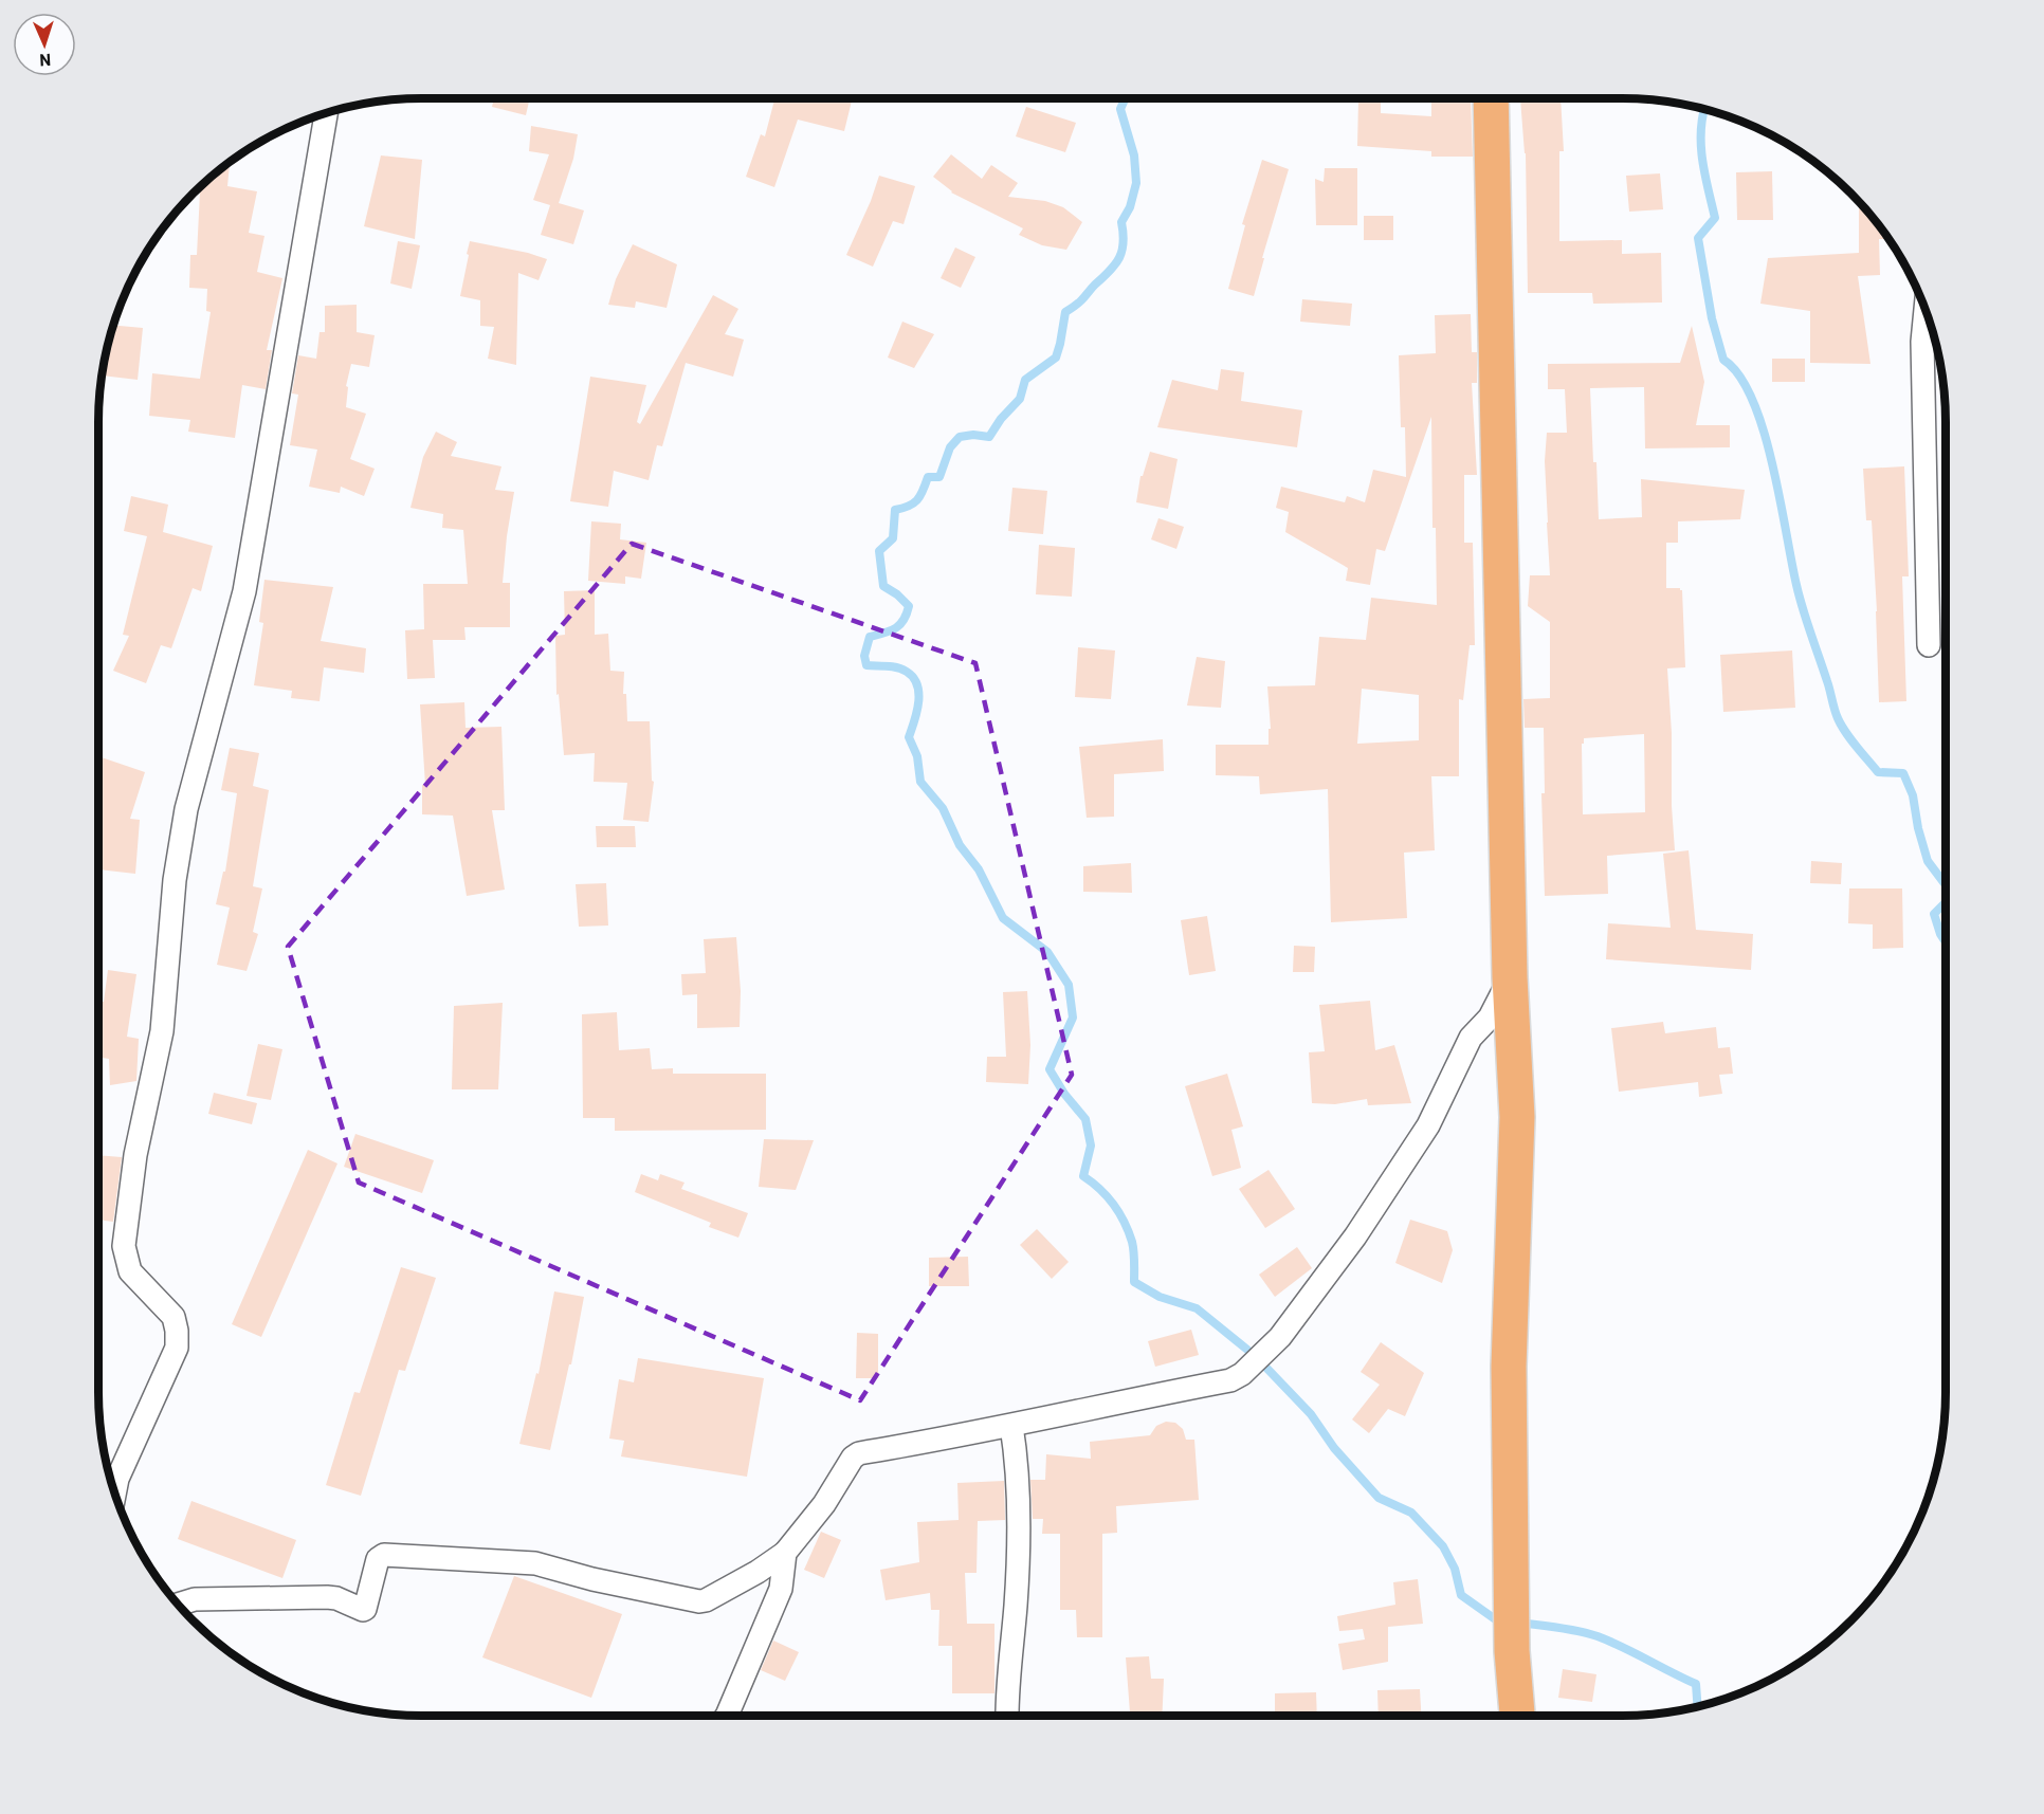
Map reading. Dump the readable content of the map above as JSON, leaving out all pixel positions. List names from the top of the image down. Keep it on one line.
{"north":"bottom"}
